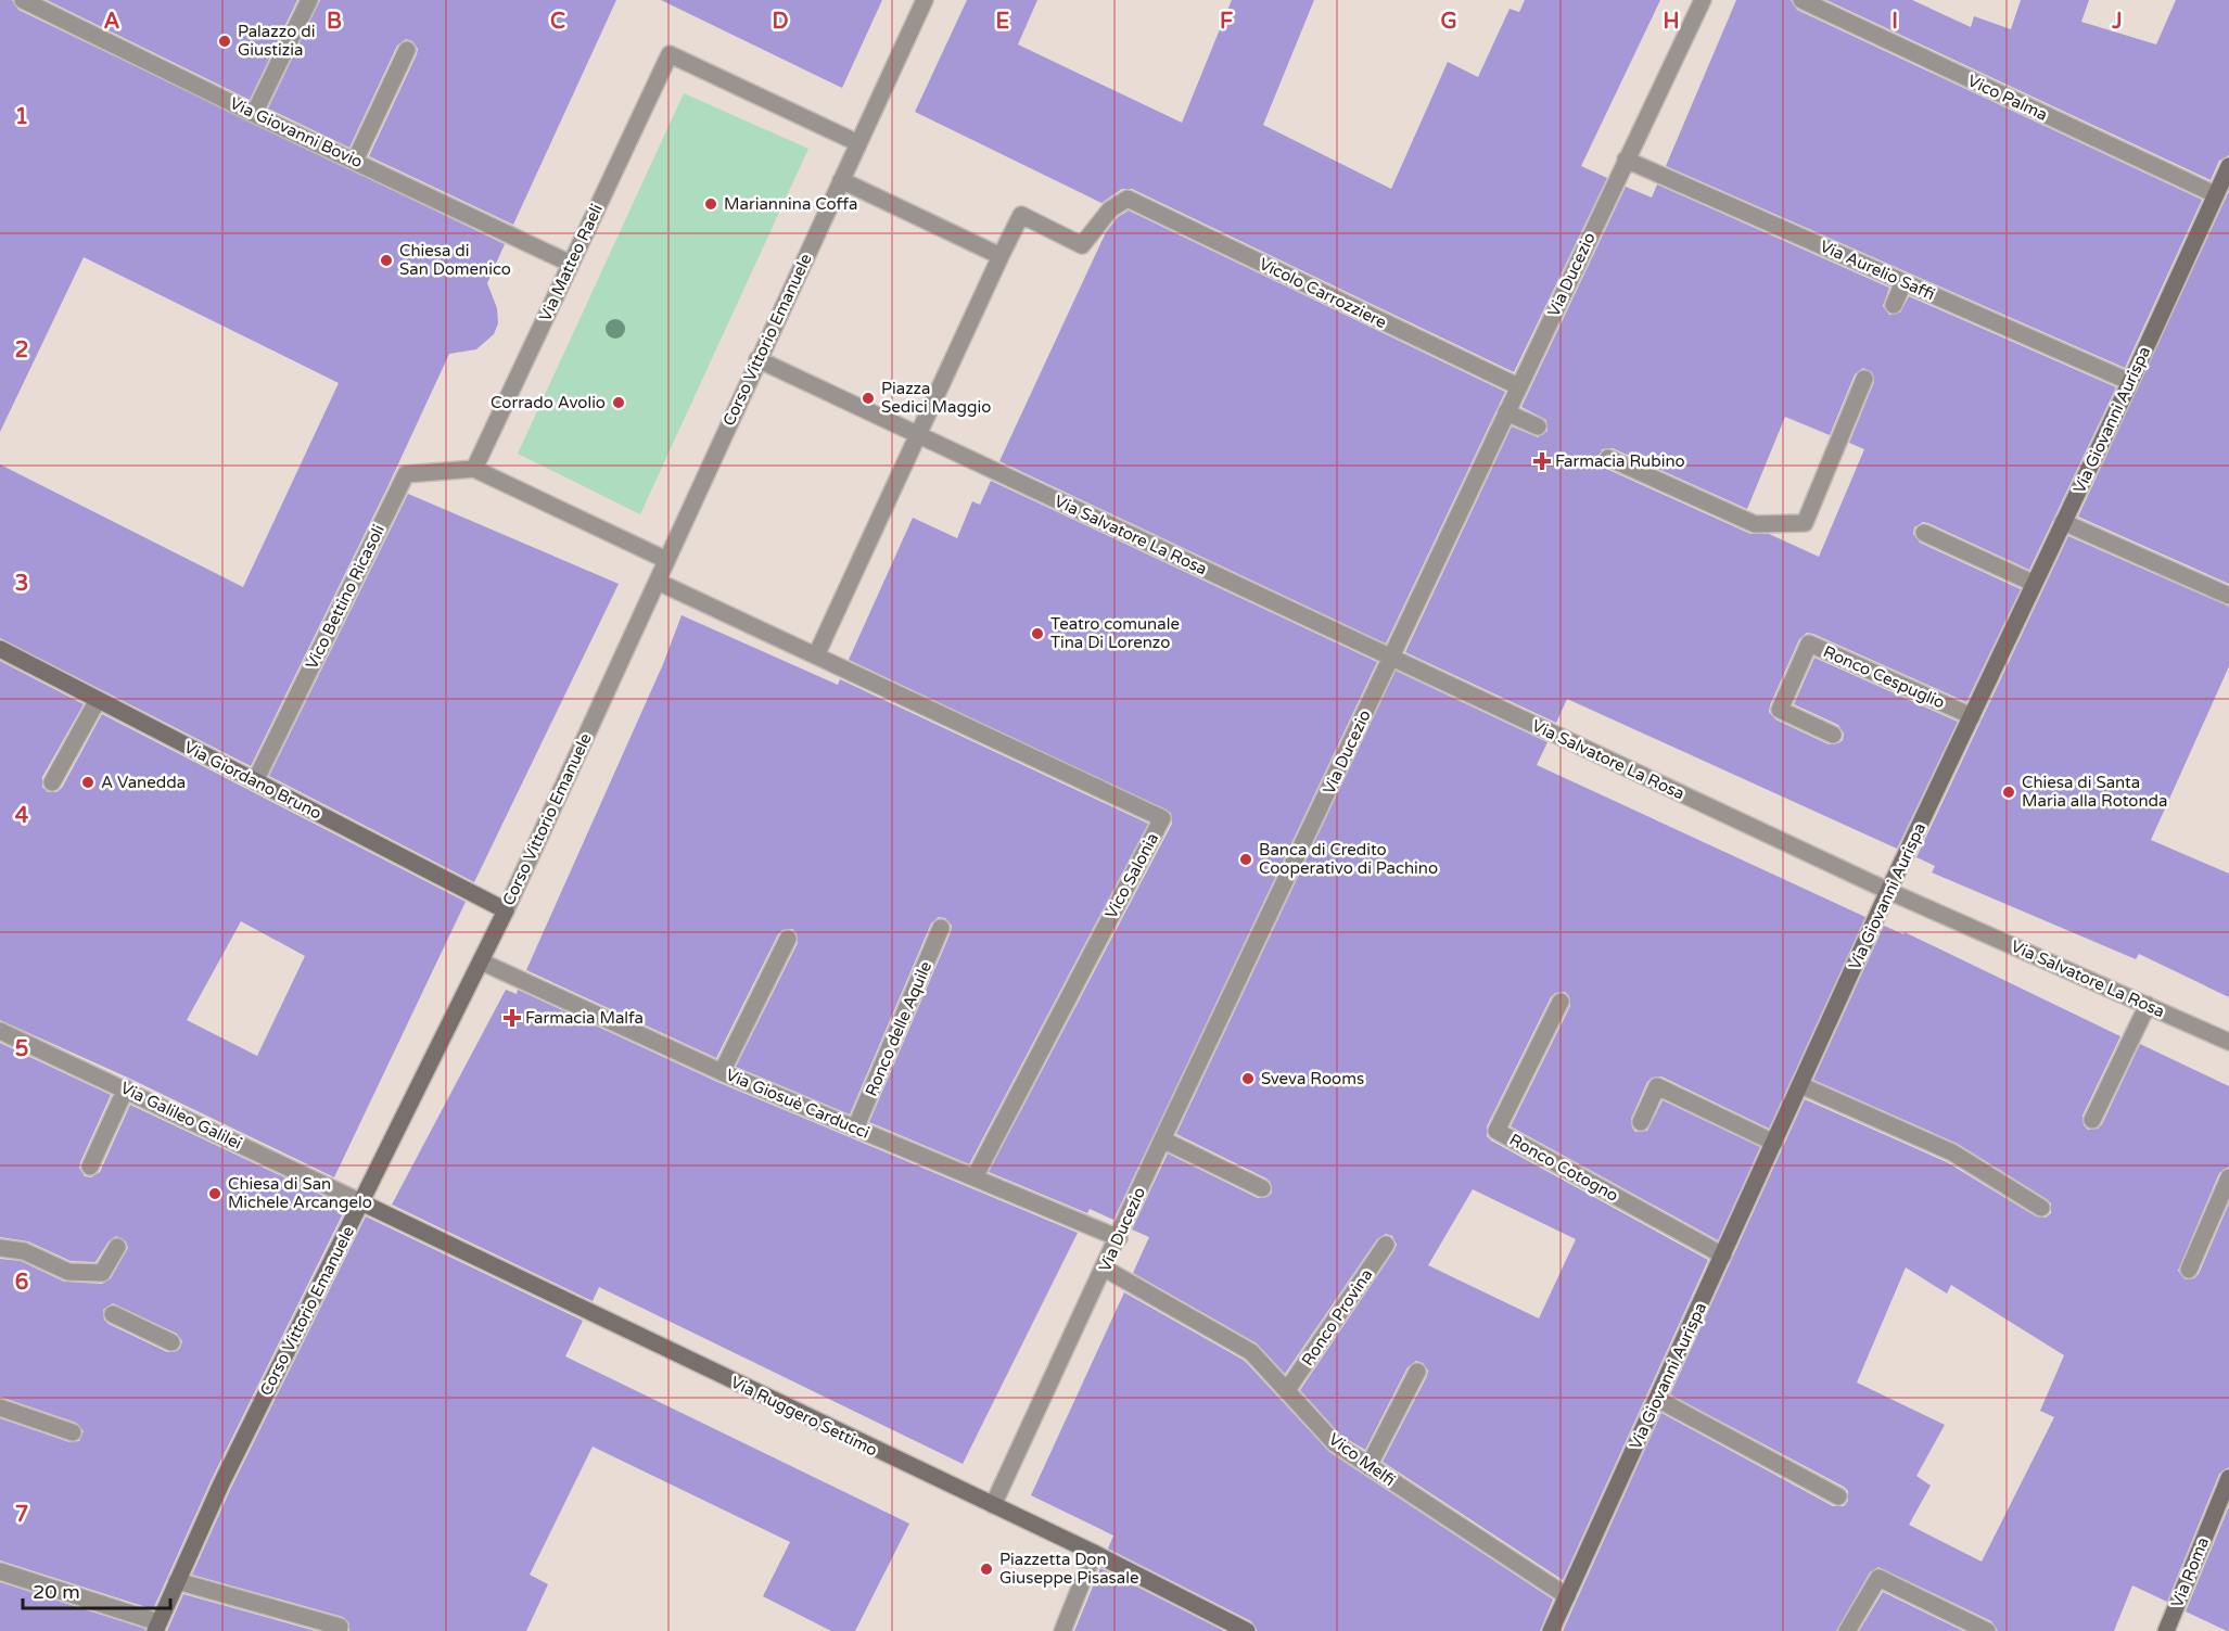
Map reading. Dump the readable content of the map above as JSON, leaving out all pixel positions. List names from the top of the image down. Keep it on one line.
{"streets":{"street":["Vico Palma","Via Giovanni Bovio","Via Matteo Raeli","Via Aurelio Saffi","Via Ducezio","Vicolo Carrozziere","Corso Vittorio Emanuele","Via Giovanni Aurispa","Via Salvatore La Rosa","Vico Bettino Ricasoli","Ronco Cespuglio","Via Giordano Bruno","Vico Salonia","Ronco delle Aquile","Via Giosuè Carducci","Via Galileo Galilei","Ronco Cotogno","Ronco Provina","Via Ruggero Settimo","Vico Melfi","Via Roma"]},"crossings":[["Vico Palma","Via Giovanni Aurispa"],["Via Giovanni Bovio","Via Matteo Raeli"],["Via Matteo Raeli","Corso Vittorio Emanuele"],["Via Matteo Raeli","Vico Bettino Ricasoli"],["Via Aurelio Saffi","Via Ducezio"],["Via Aurelio Saffi","Via Giovanni Aurispa"],["Via Ducezio","Vicolo Carrozziere"],["Via Ducezio","Via Salvatore La Rosa"],["Via Ducezio","Via Giosuè Carducci"],["Via Ducezio","Via Ruggero Settimo"],["Via Ducezio","Vico Melfi"],["Corso Vittorio Emanuele","Via Salvatore La Rosa"],["Corso Vittorio Emanuele","Via Giordano Bruno"],["Corso Vittorio Emanuele","Via Giosuè Carducci"],["Corso Vittorio Emanuele","Via Galileo Galilei"],["Corso Vittorio Emanuele","Via Ruggero Settimo"],["Via Giovanni Aurispa","Via Salvatore La Rosa"],["Via Giovanni Aurispa","Ronco Cespuglio"],["Via Giovanni Aurispa","Ronco Cotogno"],["Via Giovanni Aurispa","Vico Melfi"],["Vico Bettino Ricasoli","Via Giordano Bruno"],["Vico Salonia","Via Giosuè Carducci"],["Ronco delle Aquile","Via Giosuè Carducci"],["Via Galileo Galilei","Via Ruggero Settimo"],["Ronco Provina","Vico Melfi"]],"places":{"other":["Palazzo di Giustizia","Mariannina Coffa","Chiesa di San Domenico","Piazza Sedici Maggio","Corrado Avolio","Teatro comunale Tina Di Lorenzo","A Vanedda","Chiesa di Santa Maria alla Rotonda","Banca di Credito Cooperativo di Pachino","Sveva Rooms","Chiesa di San Michele Arcangelo","Piazzetta Don Giuseppe Pisasale"],"health":["Farmacia Rubino","Farmacia Malfa"]},"scale_bar":"20 m","grid":{"columns":["A","B","C","D","E","F","G","H","I","J"],"rows":["1","2","3","4","5","6","7"]}}
